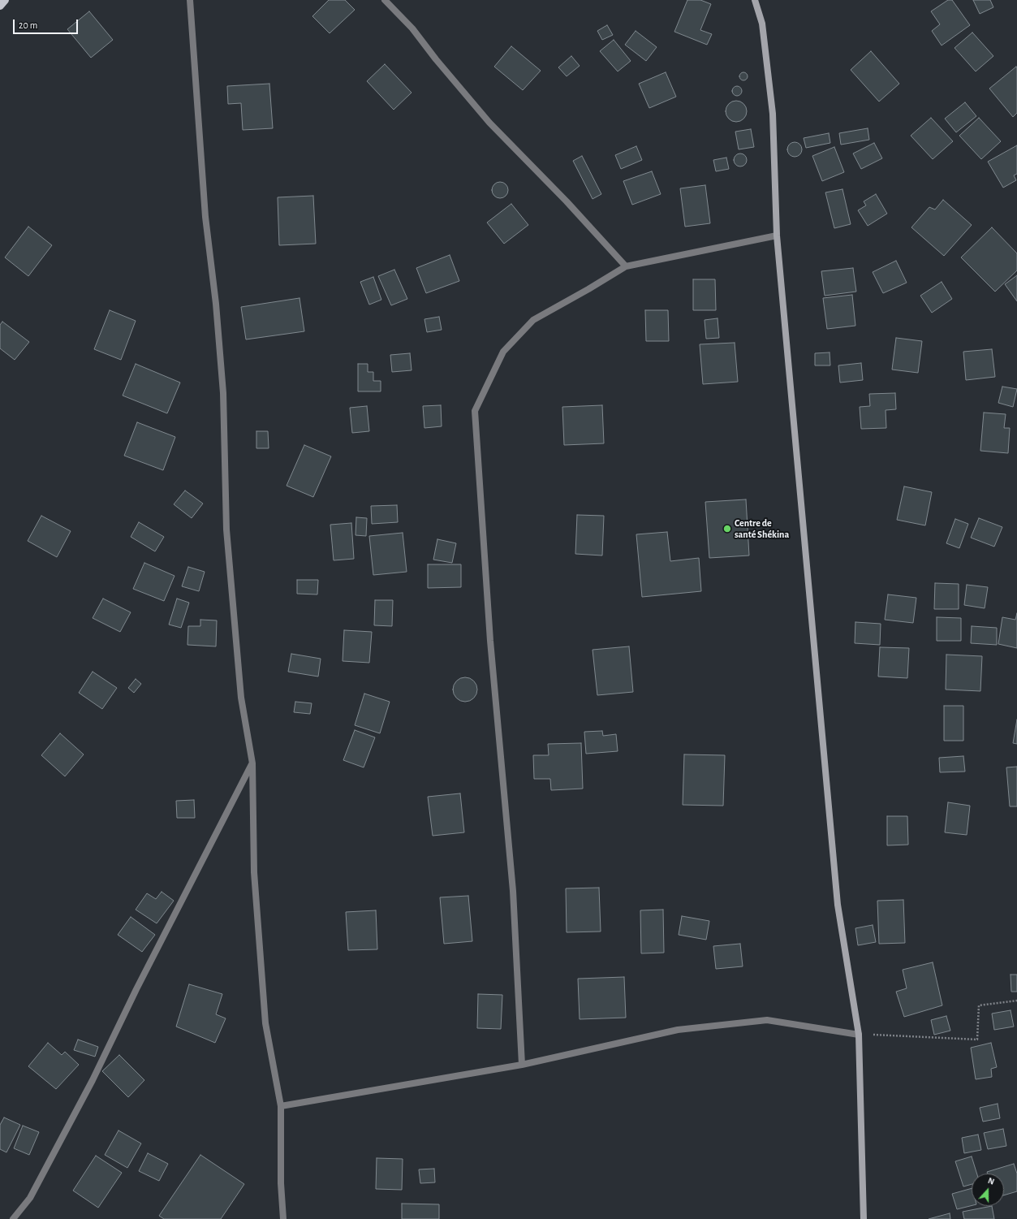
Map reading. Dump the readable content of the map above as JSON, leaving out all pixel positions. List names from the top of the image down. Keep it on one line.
{"places":["Centre de santé Shékina"],"scale_bar":"20 m","north":"top"}
